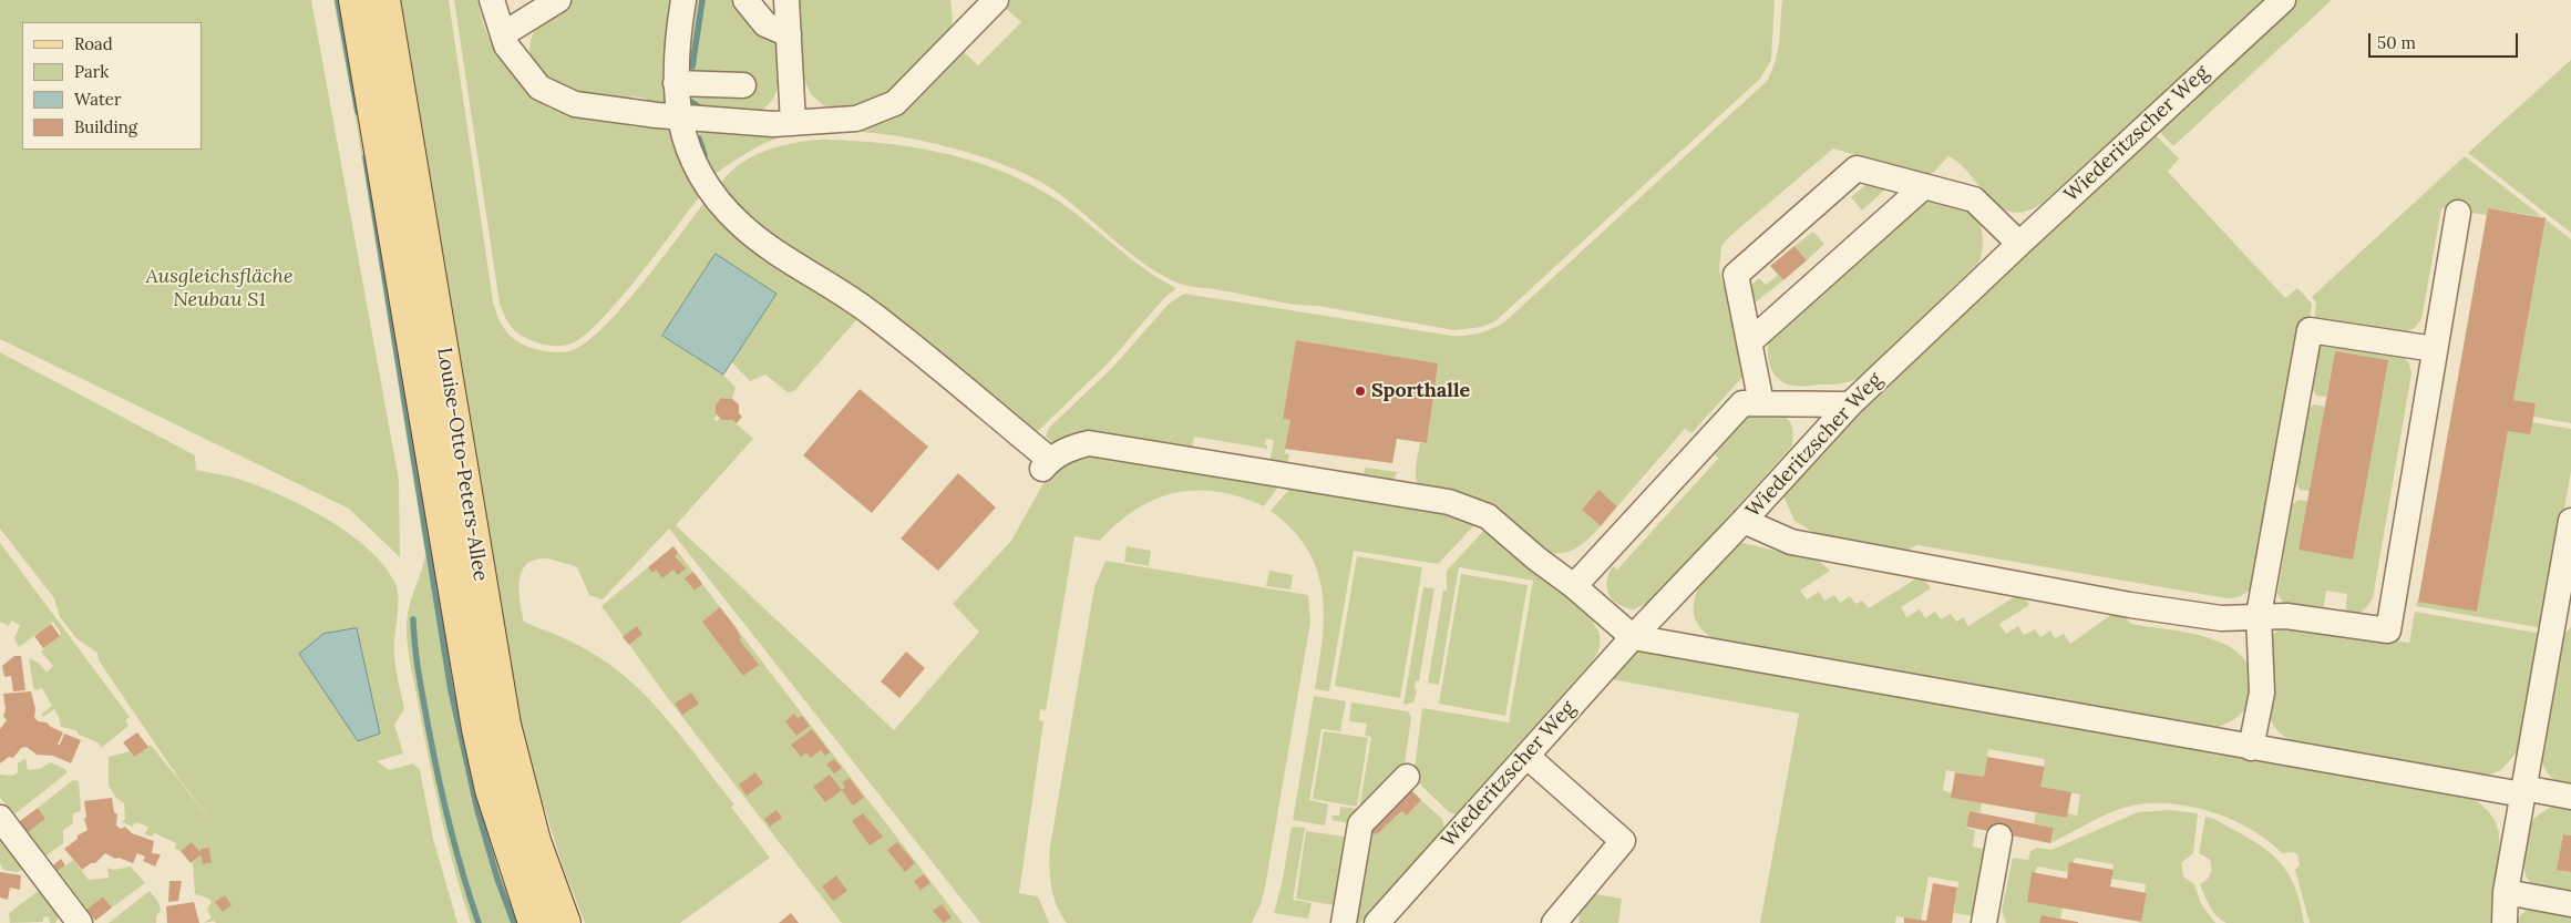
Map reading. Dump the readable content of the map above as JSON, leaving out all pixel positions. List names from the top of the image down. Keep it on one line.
{"streets":{"main road":["Louise-Otto-Peters-Allee"],"street":["Wiederitzscher Weg"]},"parks":["Ausgleichsfläche Neubau S1"],"places":["Sporthalle"],"legend":["Road","Park","Water","Building"],"scale_bar":"50 m"}
